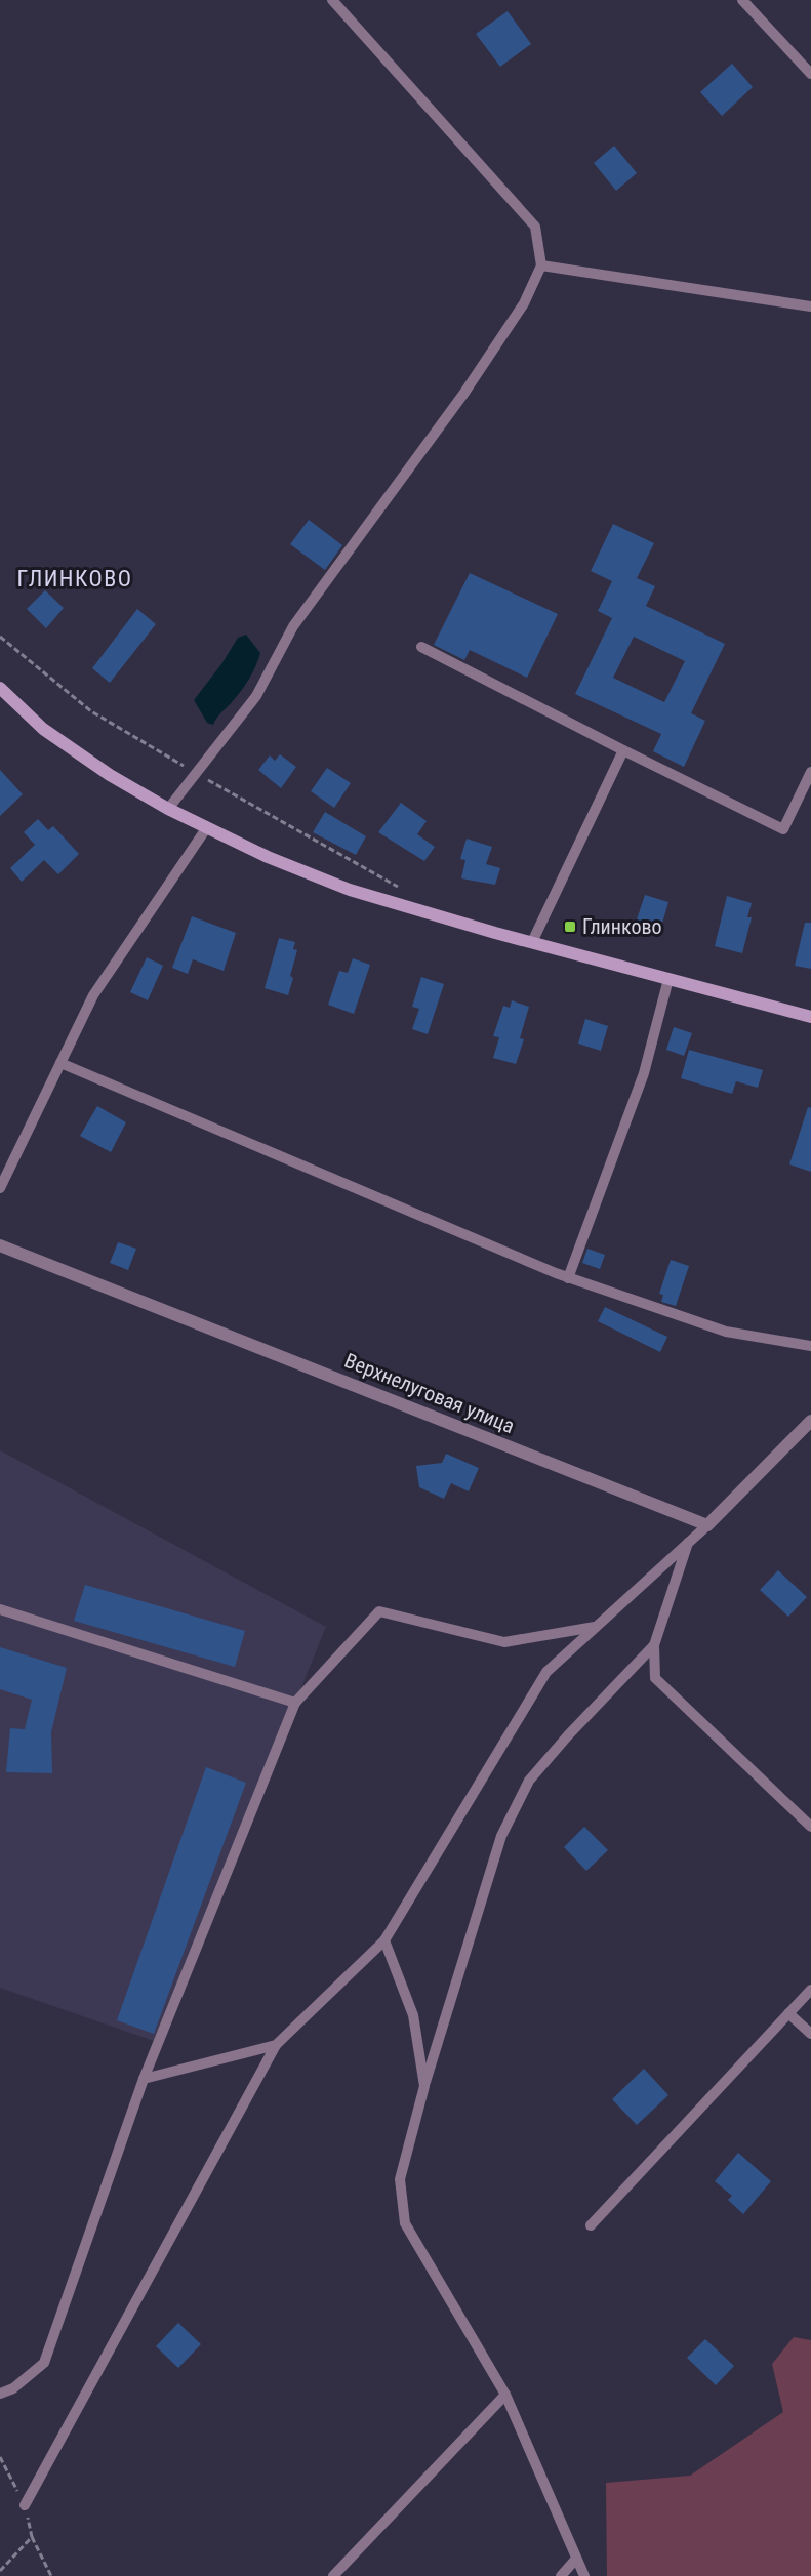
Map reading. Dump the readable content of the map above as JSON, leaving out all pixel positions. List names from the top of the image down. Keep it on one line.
{"streets":{"street":["Верхнелуговая улица"]},"districts":["ГЛИНКОВО"],"places":{"transit":["Глинково"]}}
